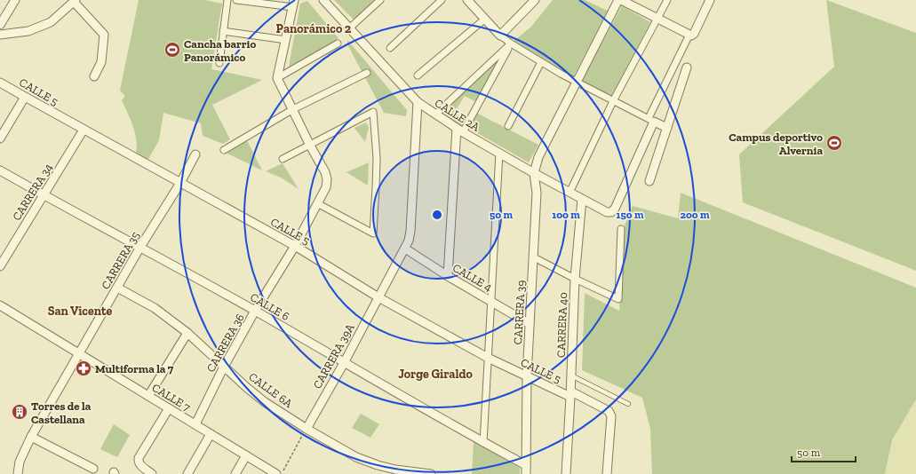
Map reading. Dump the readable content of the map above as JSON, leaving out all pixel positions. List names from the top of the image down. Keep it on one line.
{"streets":{"street":["CALLE 5","CALLE 2A","CARRERA 34","CARRERA 35","CALLE 4","CALLE 6","CARRERA 39","CARRERA 40","CARRERA 36","CARRERA 39A","CALLE 6A","CALLE 7"]},"crossings":[["CALLE 5","CARRERA 34"],["CALLE 5","CARRERA 35"],["CALLE 5","CARRERA 39"],["CALLE 5","CARRERA 40"],["CALLE 5","CARRERA 36"],["CALLE 5","CARRERA 39A"],["CALLE 2A","CARRERA 39"],["CALLE 2A","CARRERA 40"],["CALLE 2A","CARRERA 39A"],["CARRERA 34","CALLE 6"],["CARRERA 35","CALLE 6"],["CARRERA 35","CALLE 6A"],["CARRERA 35","CALLE 7"],["CALLE 4","CARRERA 39"],["CALLE 4","CARRERA 39A"],["CALLE 6","CARRERA 39"],["CALLE 6","CARRERA 36"],["CALLE 6","CARRERA 39A"],["CARRERA 36","CALLE 6A"],["CARRERA 36","CALLE 7"],["CARRERA 39A","CALLE 6A"]],"districts":["Panorámico 2","San Vicente","Jorge Giraldo"],"places":{"sports":["Cancha barrio Panorámico","Campus deportivo Alvernia"],"pharmacy":["Multiforma la 7"],"building":["Torres de la Castellana"]},"scale_bar":"50 m","rings":["50 m","100 m","150 m","200 m"]}
